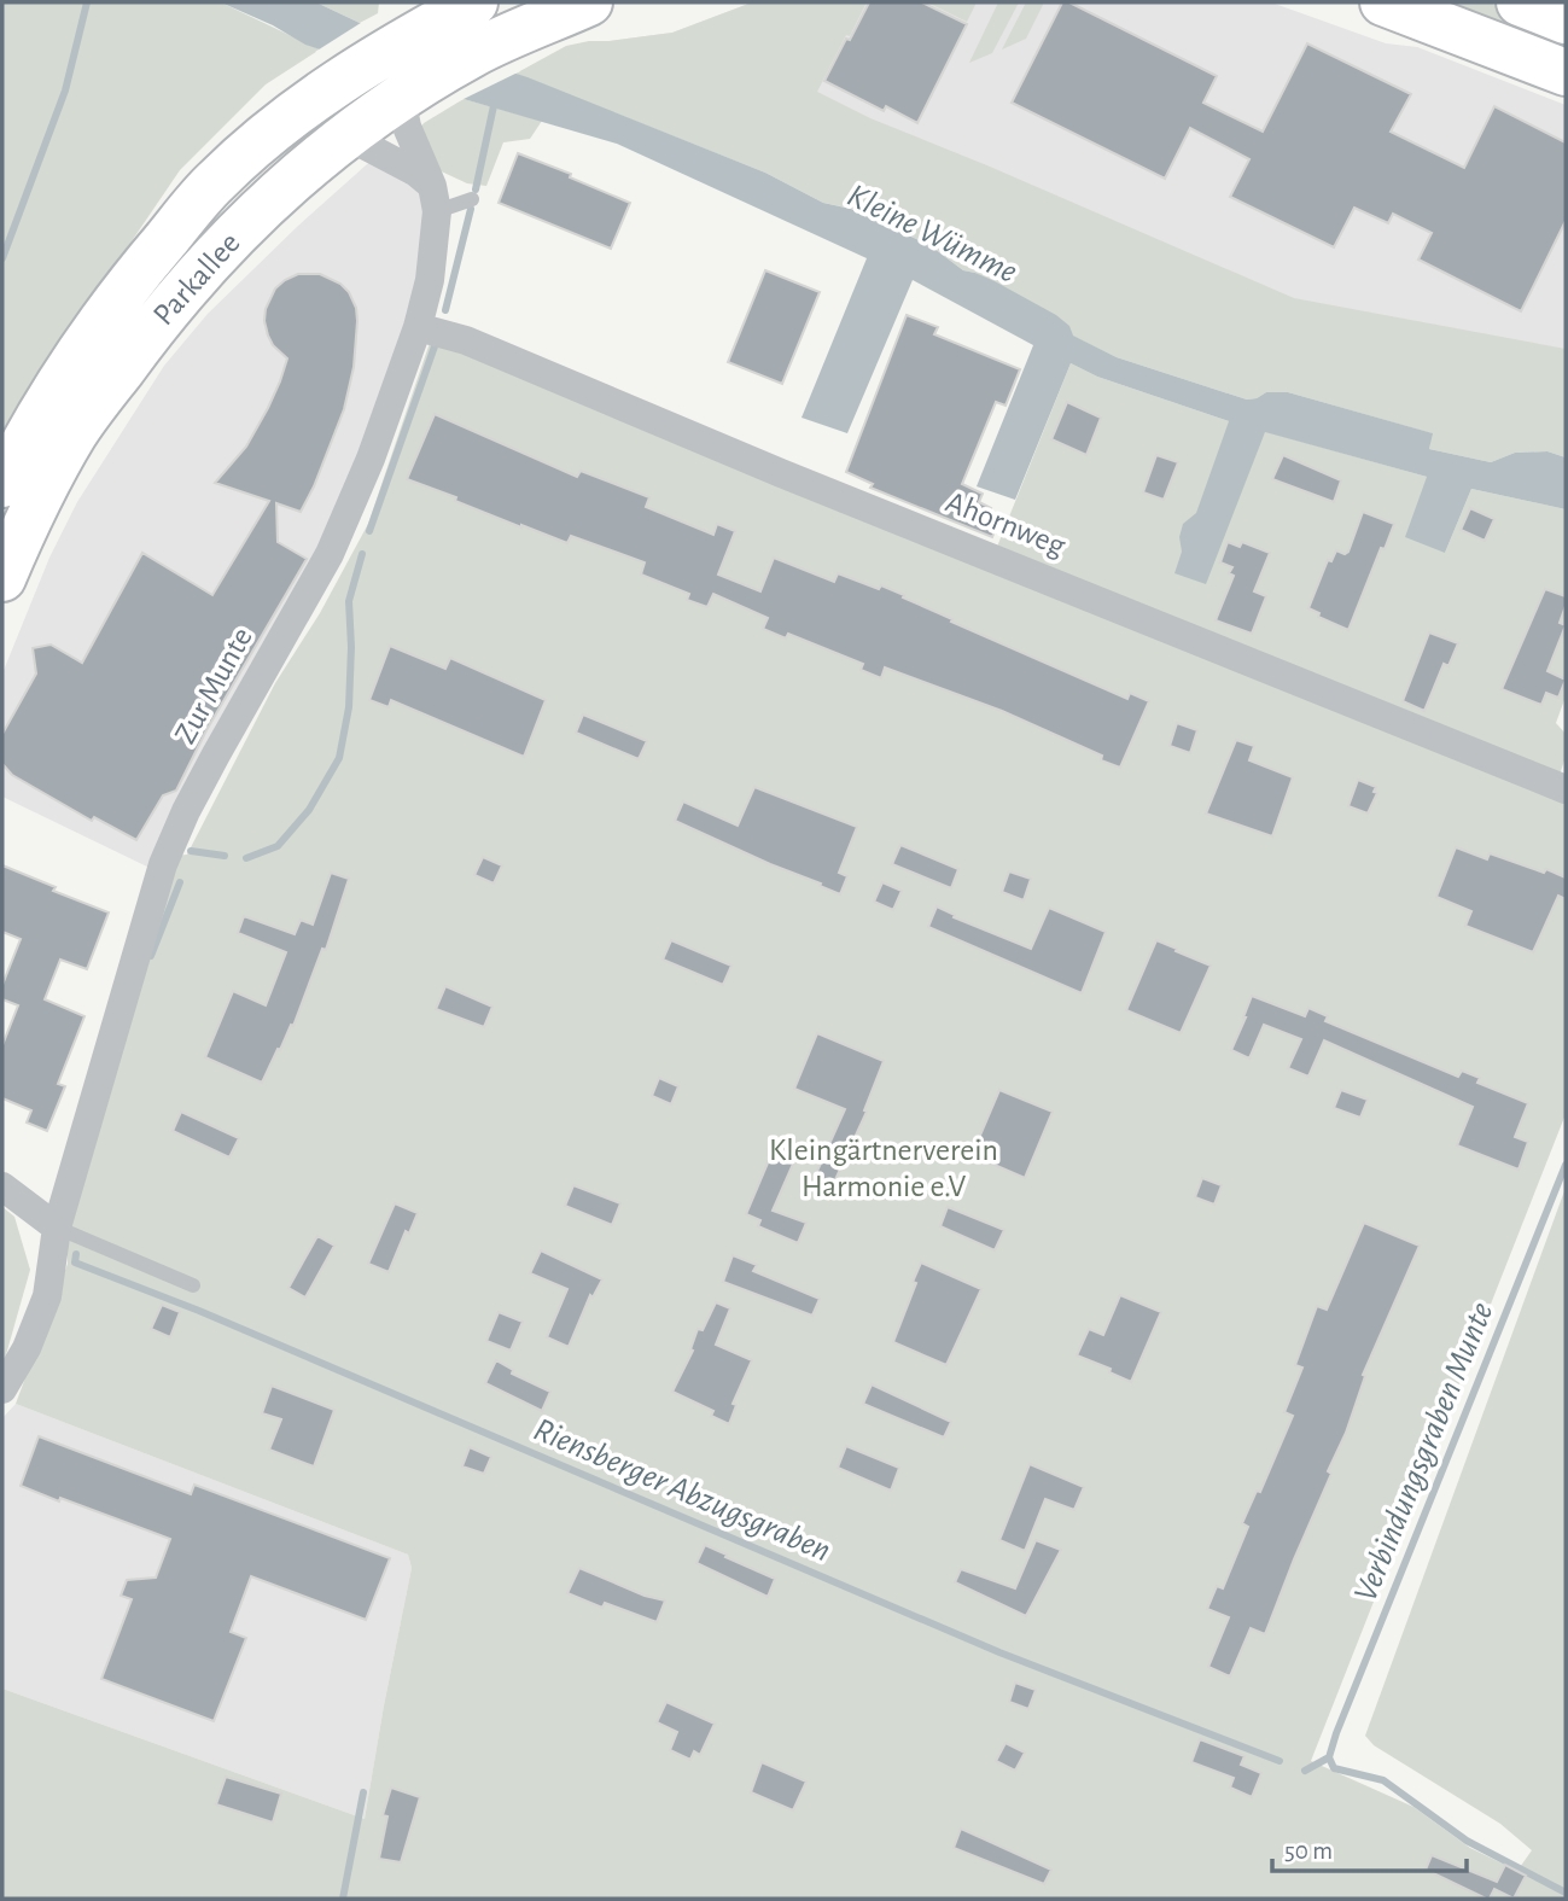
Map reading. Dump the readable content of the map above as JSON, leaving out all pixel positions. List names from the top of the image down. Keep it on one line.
{"streets":{"main road":["Parkallee"],"street":["Ahornweg","Zur Munte"]},"crossings":[["Parkallee","Zur Munte"],["Ahornweg","Zur Munte"]],"water":["Kleine Wümme","Verbindungsgraben Munte","Riensberger Abzugsgraben"],"parks":["Kleingärtnerverein Harmonie e.V"],"scale_bar":"50 m"}
